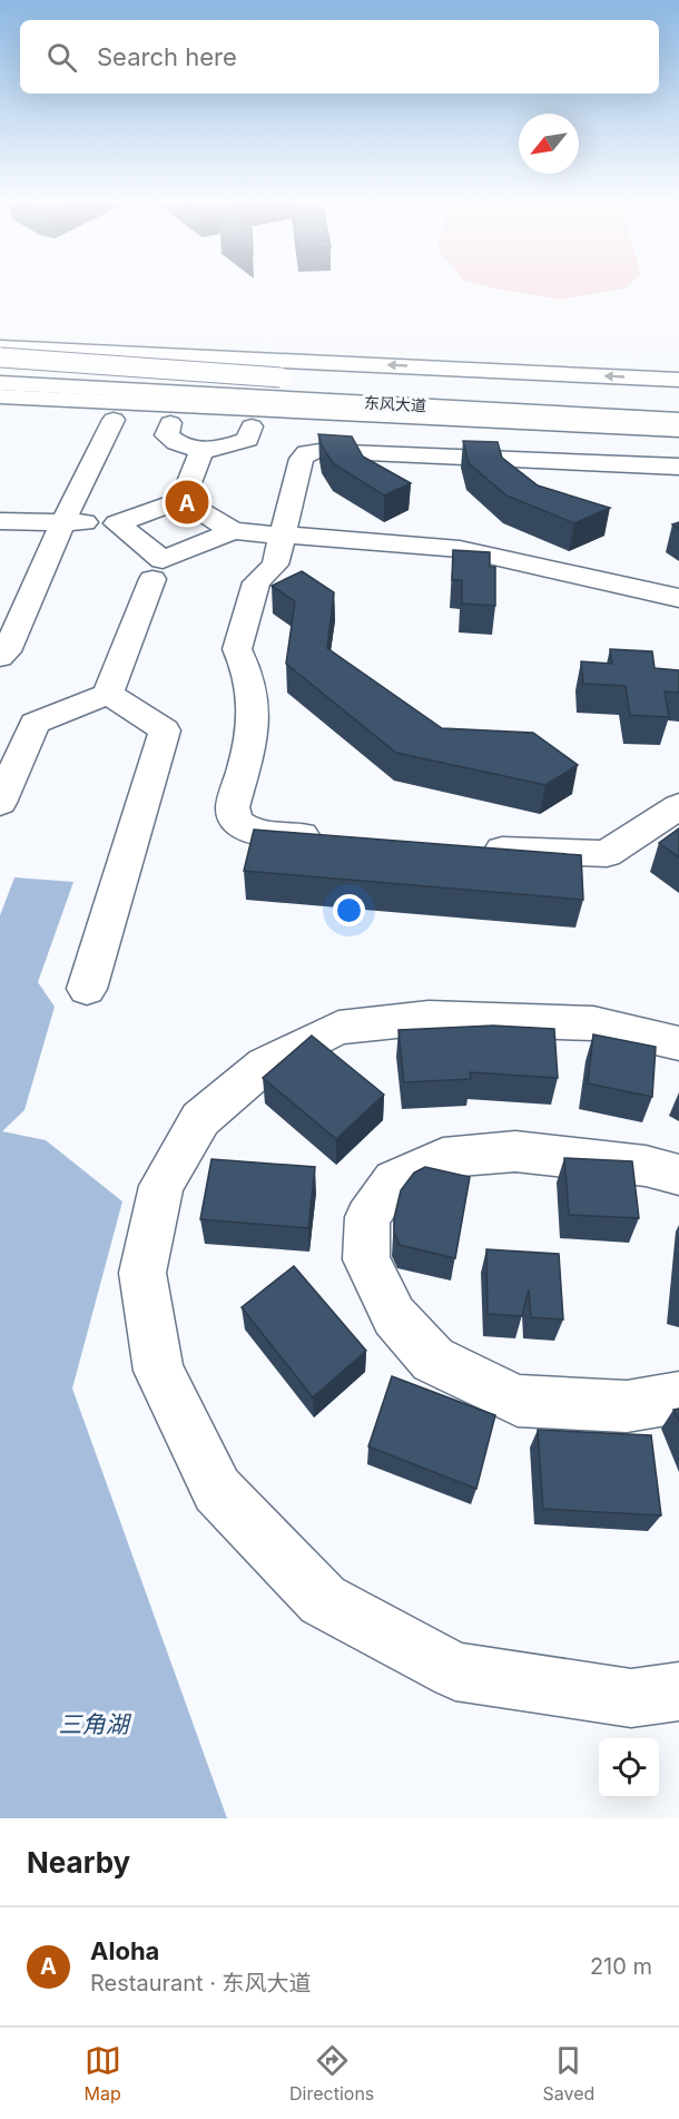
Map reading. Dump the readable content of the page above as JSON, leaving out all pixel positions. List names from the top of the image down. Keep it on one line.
{"streets":{"main road":["东风大道"]},"water":["三角湖"],"north":"bottom left","page":{"search":"Search here","pins":"A","heading":"Nearby","list":[{"mark":"A","name":"Aloha","note":"Restaurant · 东风大道","value":"210 m"}],"nav":["Map","Directions","Saved"]}}
